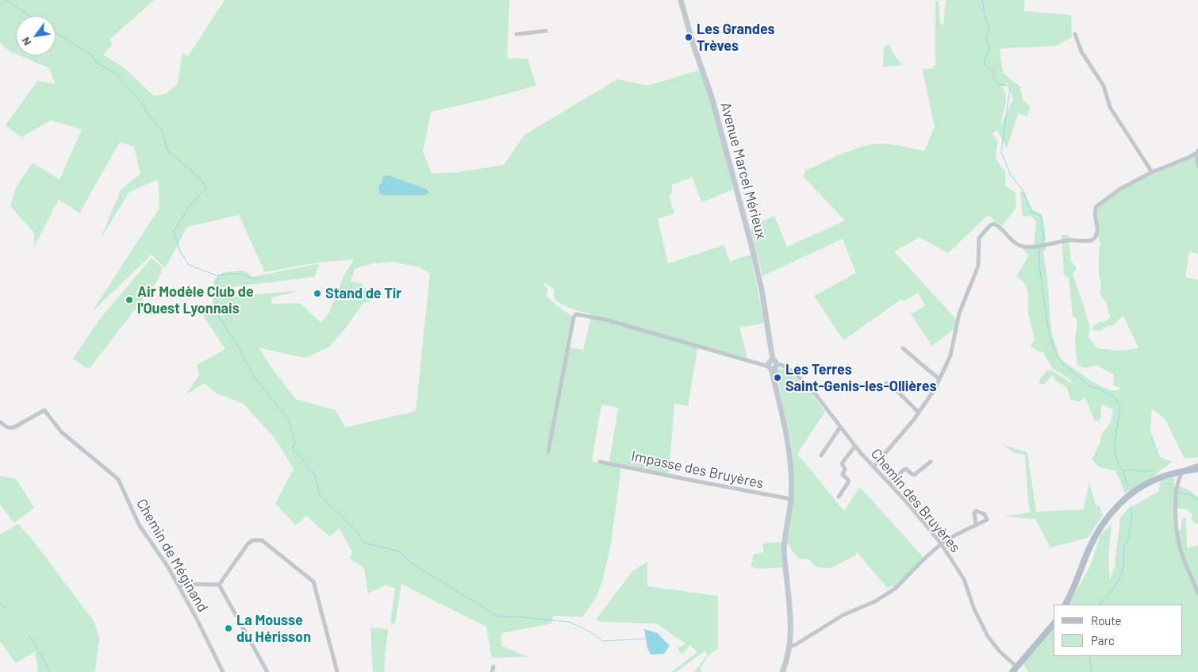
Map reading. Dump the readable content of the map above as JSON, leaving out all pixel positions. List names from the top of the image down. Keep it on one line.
{"streets":{"main road":["Avenue Marcel Mérieux"],"street":["Impasse des Bruyères","Chemin des Bruyères","Chemin de Méginand"]},"crossings":[["Avenue Marcel Mérieux","Impasse des Bruyères"],["Avenue Marcel Mérieux","Chemin des Bruyères"]],"places":["Les Grandes Trèves","Stand de Tir","Air Modèle Club de l'Ouest Lyonnais","Les Terres Saint-Genis-les-Ollières","La Mousse du Hérisson"],"legend":["Route","Parc"],"north":"bottom left"}
